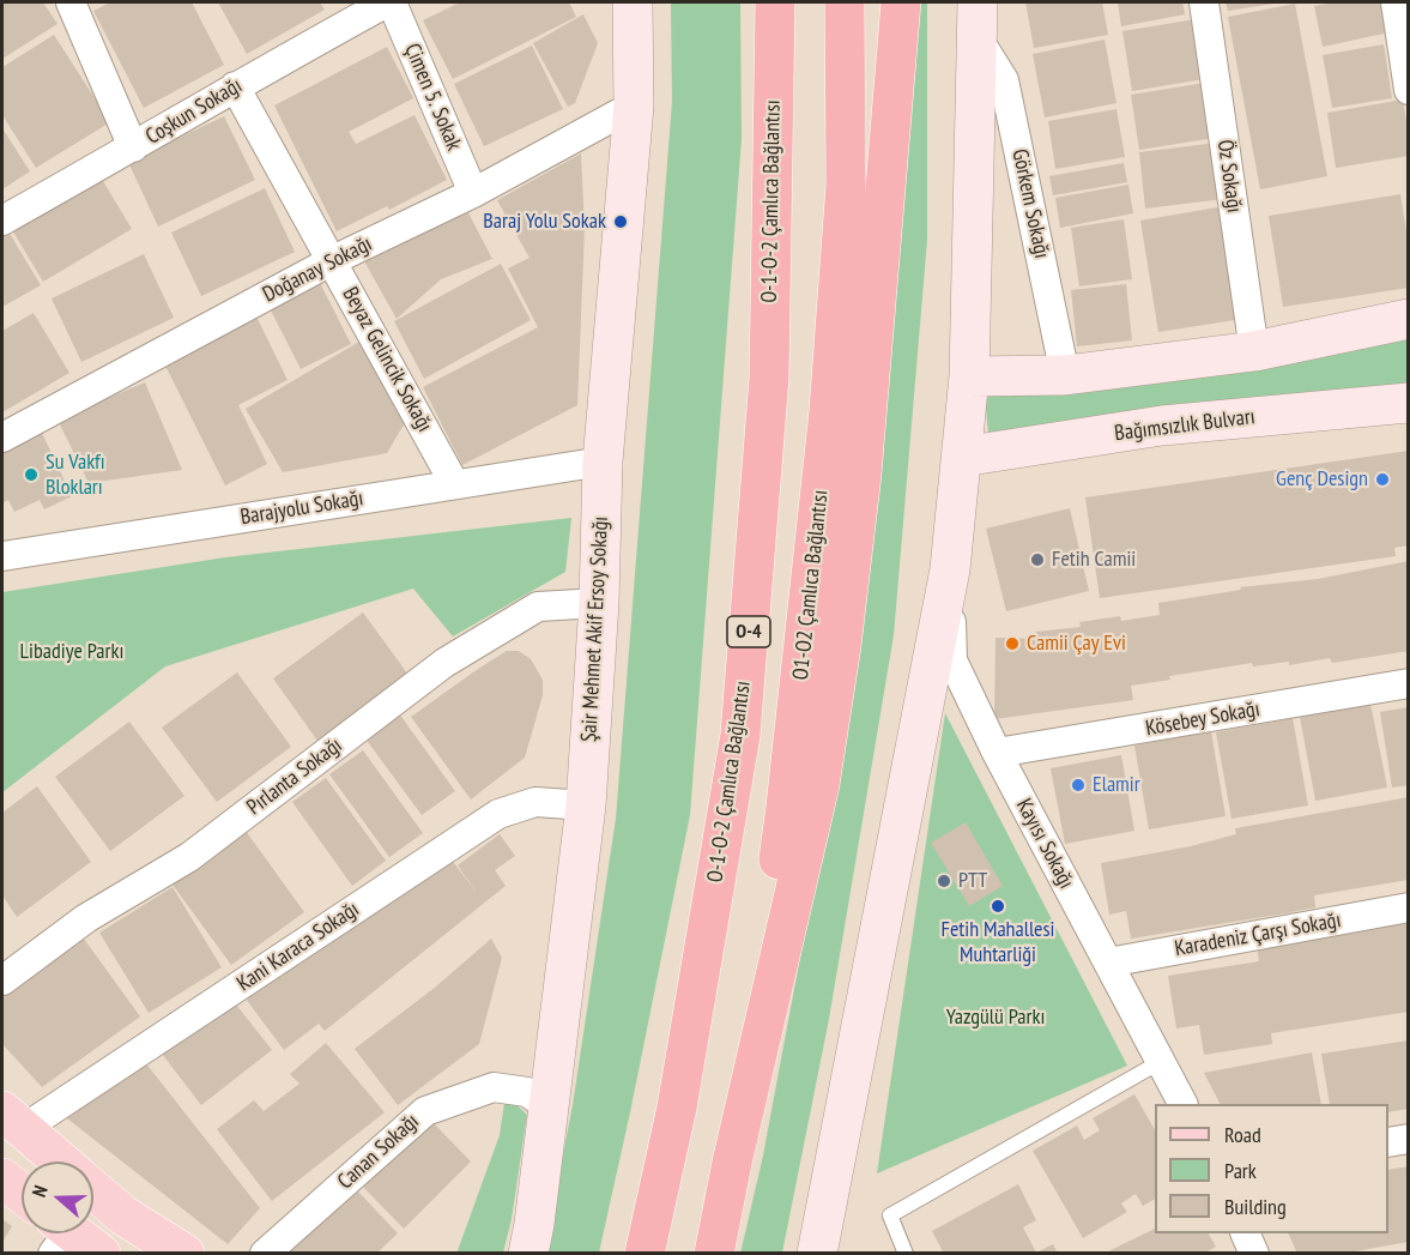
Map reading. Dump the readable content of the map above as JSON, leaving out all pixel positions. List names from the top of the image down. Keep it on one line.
{"streets":{"highway":["O-1-O-2 Çamlıca Bağlantısı","O1-O2 Çamlıca Bağlantısı","O-4"],"main road":["Bağımsızlık Bulvarı","Şair Mehmet Akif Ersoy Sokağı"],"street":["Çimen 5. Sokak","Coşkun Sokağı","Öz Sokağı","Görkem Sokağı","Doğanay Sokağı","Beyaz Gelincik Sokağı","Barajyolu Sokağı","Kösebey Sokağı","Pırlanta Sokağı","Kayısı Sokağı","Karadeniz Çarşı Sokağı","Kani Karaca Sokağı","Canan Sokağı"]},"crossings":[["Çimen 5. Sokak","Coşkun Sokağı"],["Çimen 5. Sokak","Doğanay Sokağı"],["Coşkun Sokağı","Beyaz Gelincik Sokağı"],["Doğanay Sokağı","Beyaz Gelincik Sokağı"],["Doğanay Sokağı","Şair Mehmet Akif Ersoy Sokağı"],["Beyaz Gelincik Sokağı","Barajyolu Sokağı"],["Barajyolu Sokağı","Şair Mehmet Akif Ersoy Sokağı"],["Şair Mehmet Akif Ersoy Sokağı","Pırlanta Sokağı"],["Şair Mehmet Akif Ersoy Sokağı","Kani Karaca Sokağı"],["Şair Mehmet Akif Ersoy Sokağı","Canan Sokağı"],["Kösebey Sokağı","Kayısı Sokağı"],["Kayısı Sokağı","Karadeniz Çarşı Sokağı"]],"parks":["Libadiye Parkı","Yazgülü Parkı"],"places":["Baraj Yolu Sokak","Su Vakfı Blokları","Genç Design","Fetih Camii","Camii Çay Evi","Elamir","PTT","Fetih Mahallesi Muhtarliği"],"legend":["Road","Park","Building"],"north":"left"}
